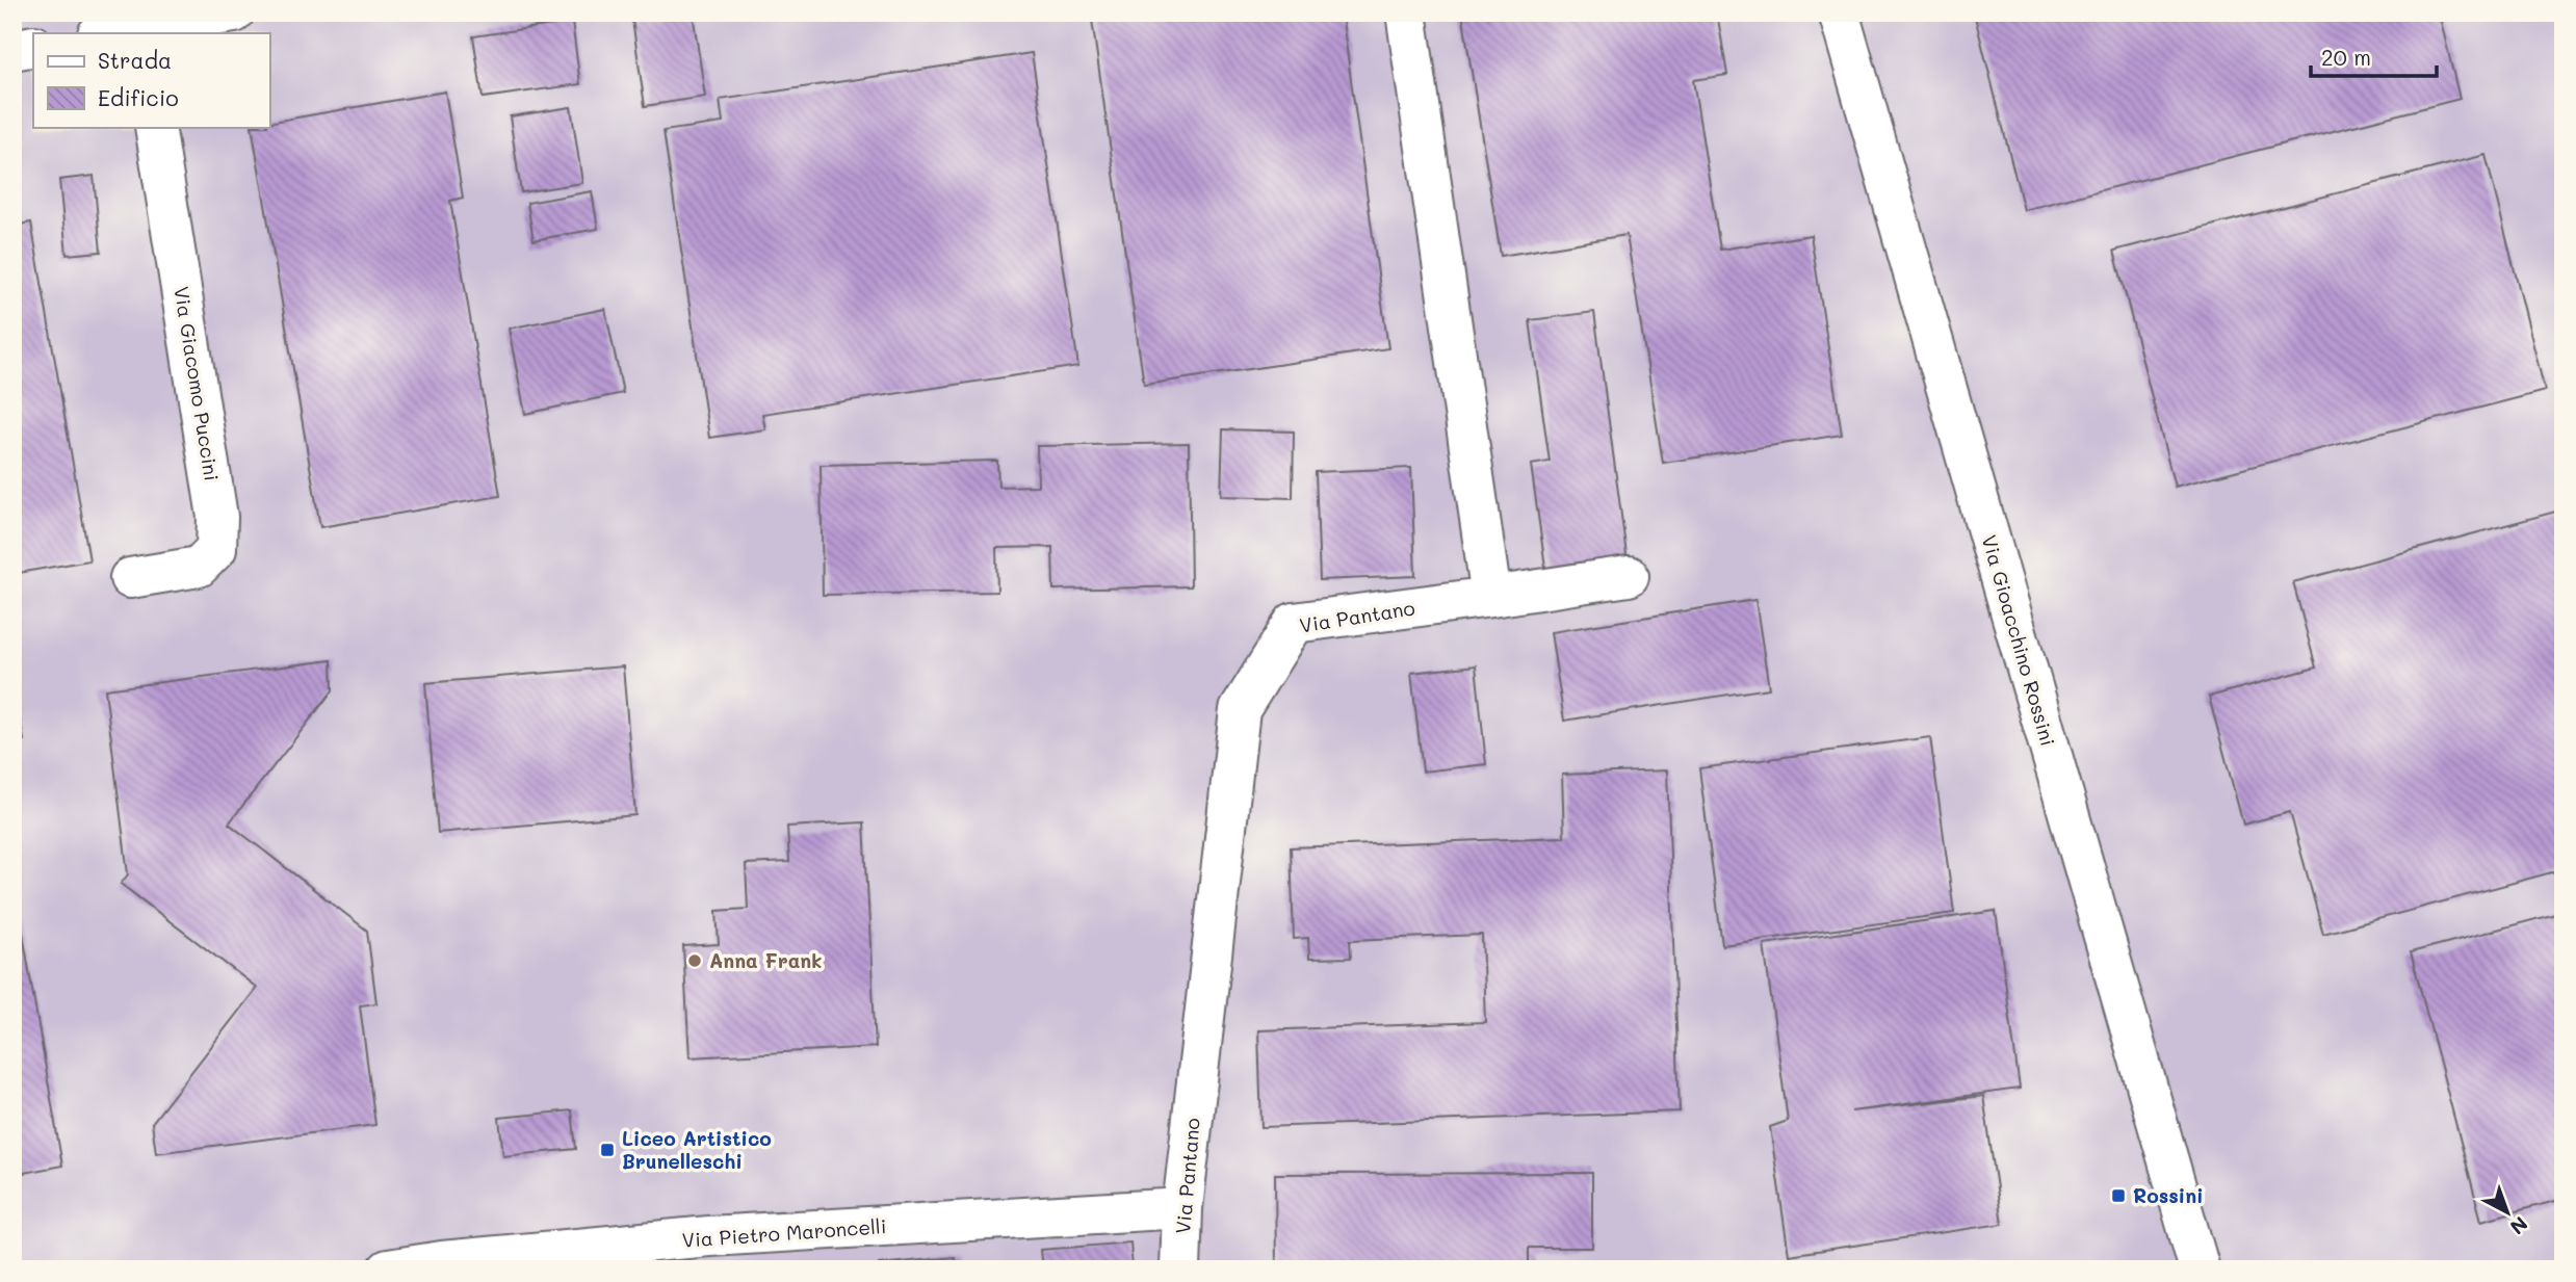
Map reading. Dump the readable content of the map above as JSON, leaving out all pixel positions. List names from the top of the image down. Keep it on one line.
{"streets":{"street":["Via Giacomo Puccini","Via Pantano","Via Gioacchino Rossini","Via Pietro Maroncelli"]},"crossings":[["Via Pantano","Via Pietro Maroncelli"]],"places":{"other":["Anna Frank"],"transit":["Liceo Artistico Brunelleschi","Rossini"]},"legend":["Strada","Edificio"],"scale_bar":"20 m","north":"bottom right"}
